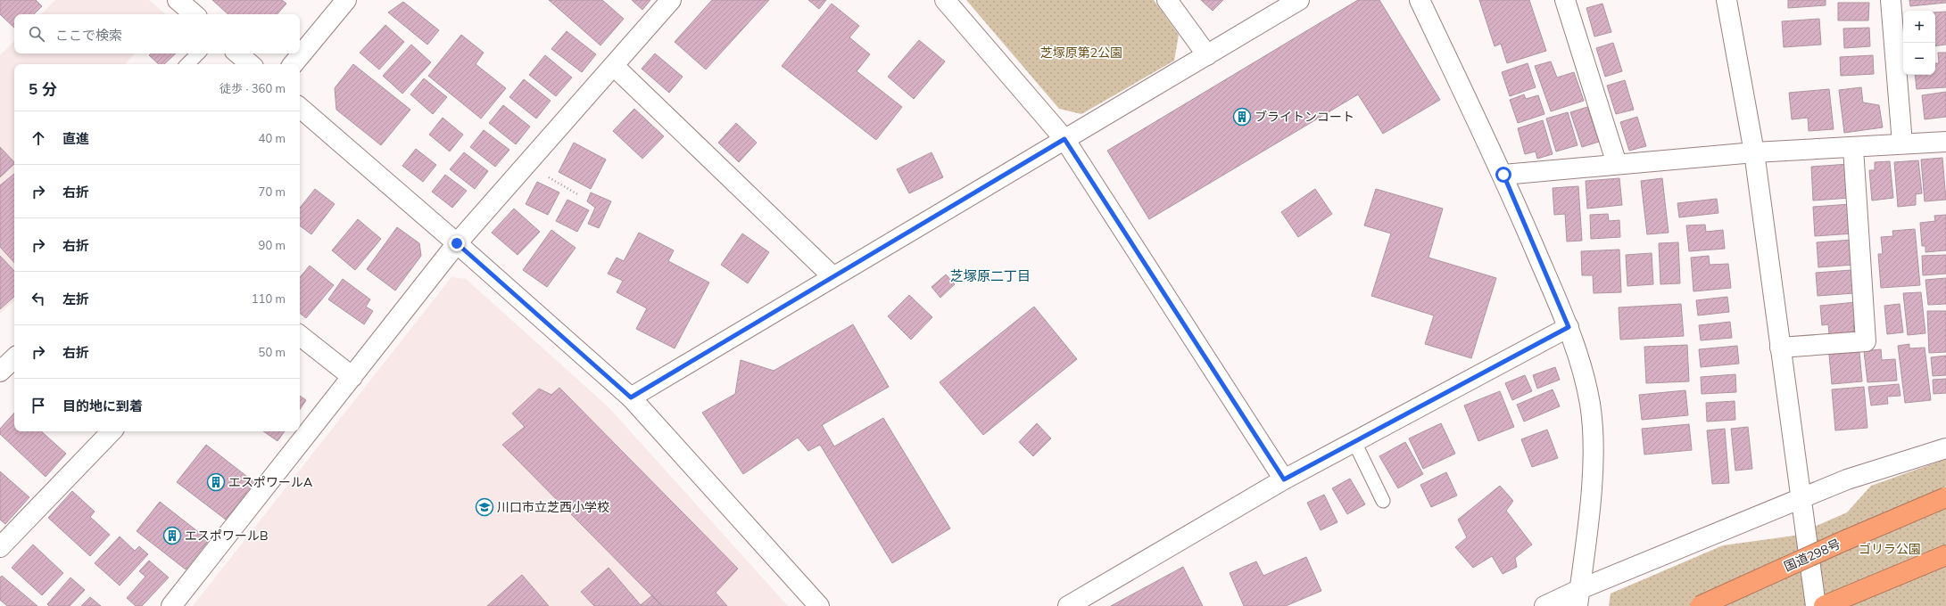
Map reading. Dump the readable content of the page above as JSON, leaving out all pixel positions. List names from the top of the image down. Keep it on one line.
{"streets":{"highway":["国道298号"]},"districts":["芝塚原二丁目"],"parks":["芝塚原第2公園","ゴリラ公園"],"places":{"building":["ブライトンコート","エスポワールA","エスポワールB"],"school or university":["川口市立芝西小学校"]},"page":{"map_buttons":["+","−"],"search":"ここで検索","heading":["5 分","徒歩 · 360 m"],"list":[["直進","40 m"],["右折","70 m"],["右折","90 m"],["左折","110 m"],["右折","50 m"],"目的地に到着"]}}
